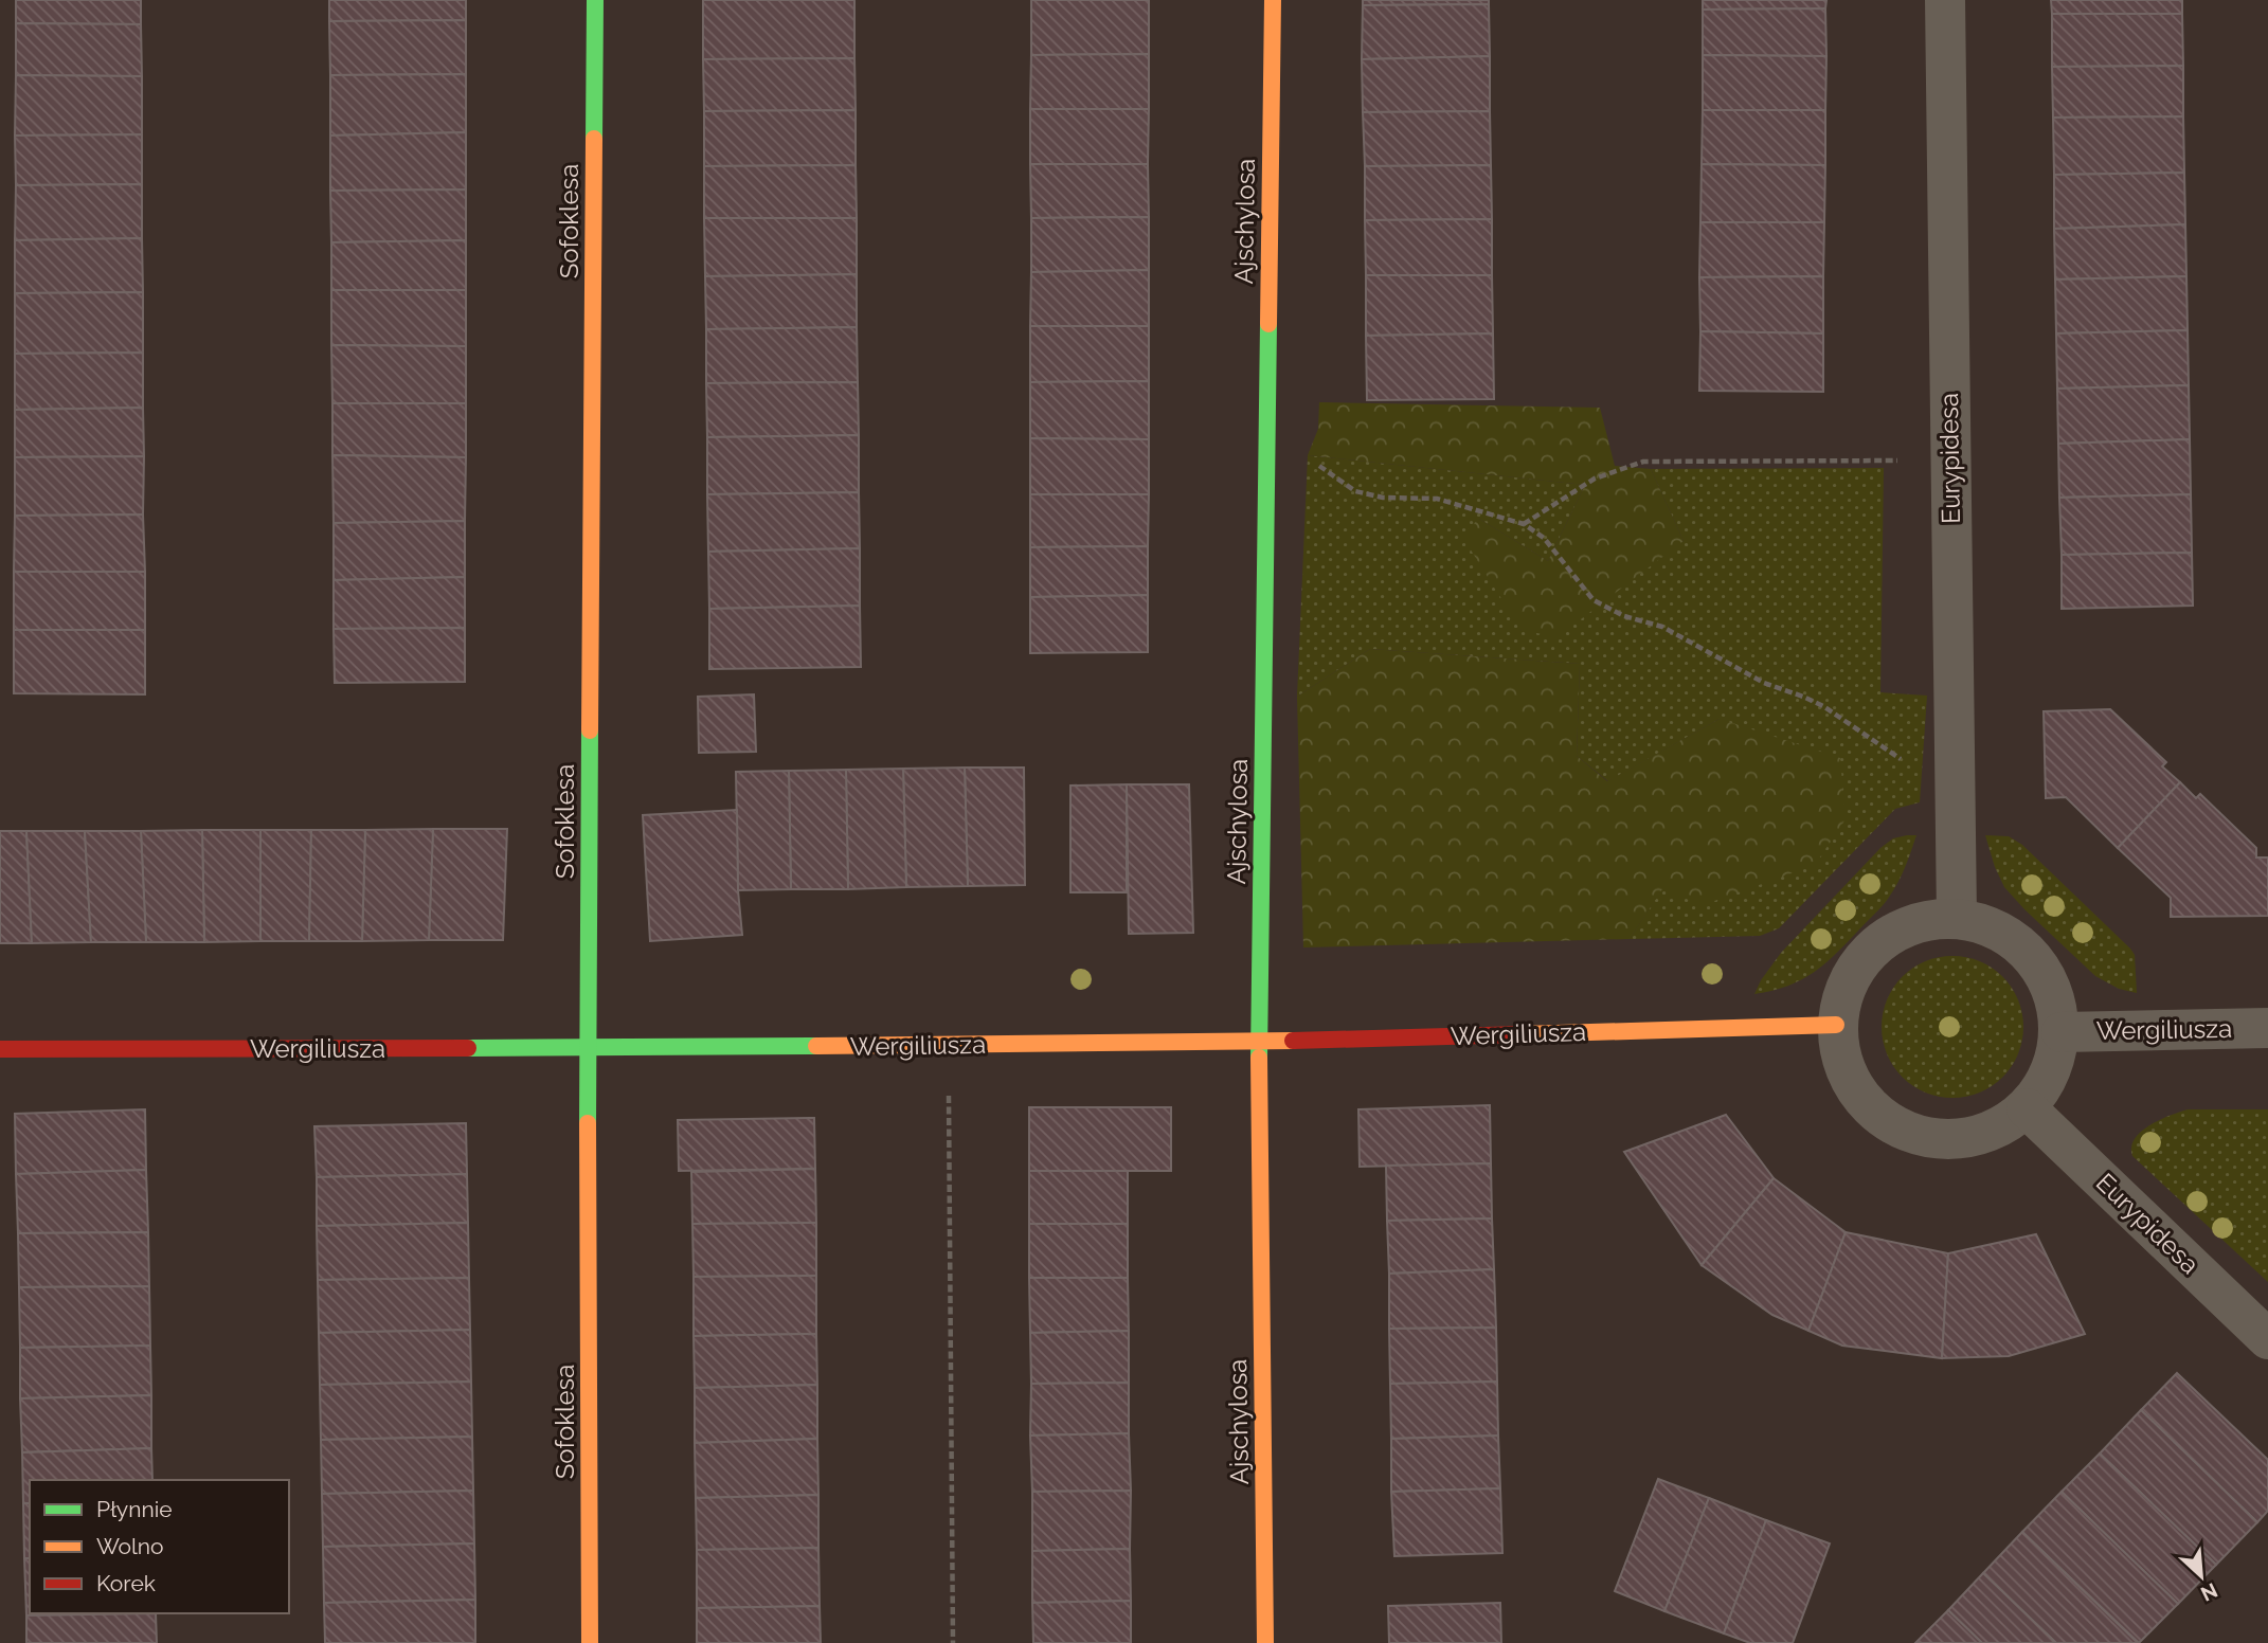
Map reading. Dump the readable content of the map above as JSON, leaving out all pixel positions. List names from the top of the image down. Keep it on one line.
{"streets":{"street":["Sofoklesa","Ajschylosa","Eurypidesa","Wergiliusza"]},"crossings":[["Sofoklesa","Wergiliusza"],["Ajschylosa","Wergiliusza"],["Eurypidesa","Wergiliusza"]],"legend":["Płynnie","Wolno","Korek"],"north":"bottom right"}
